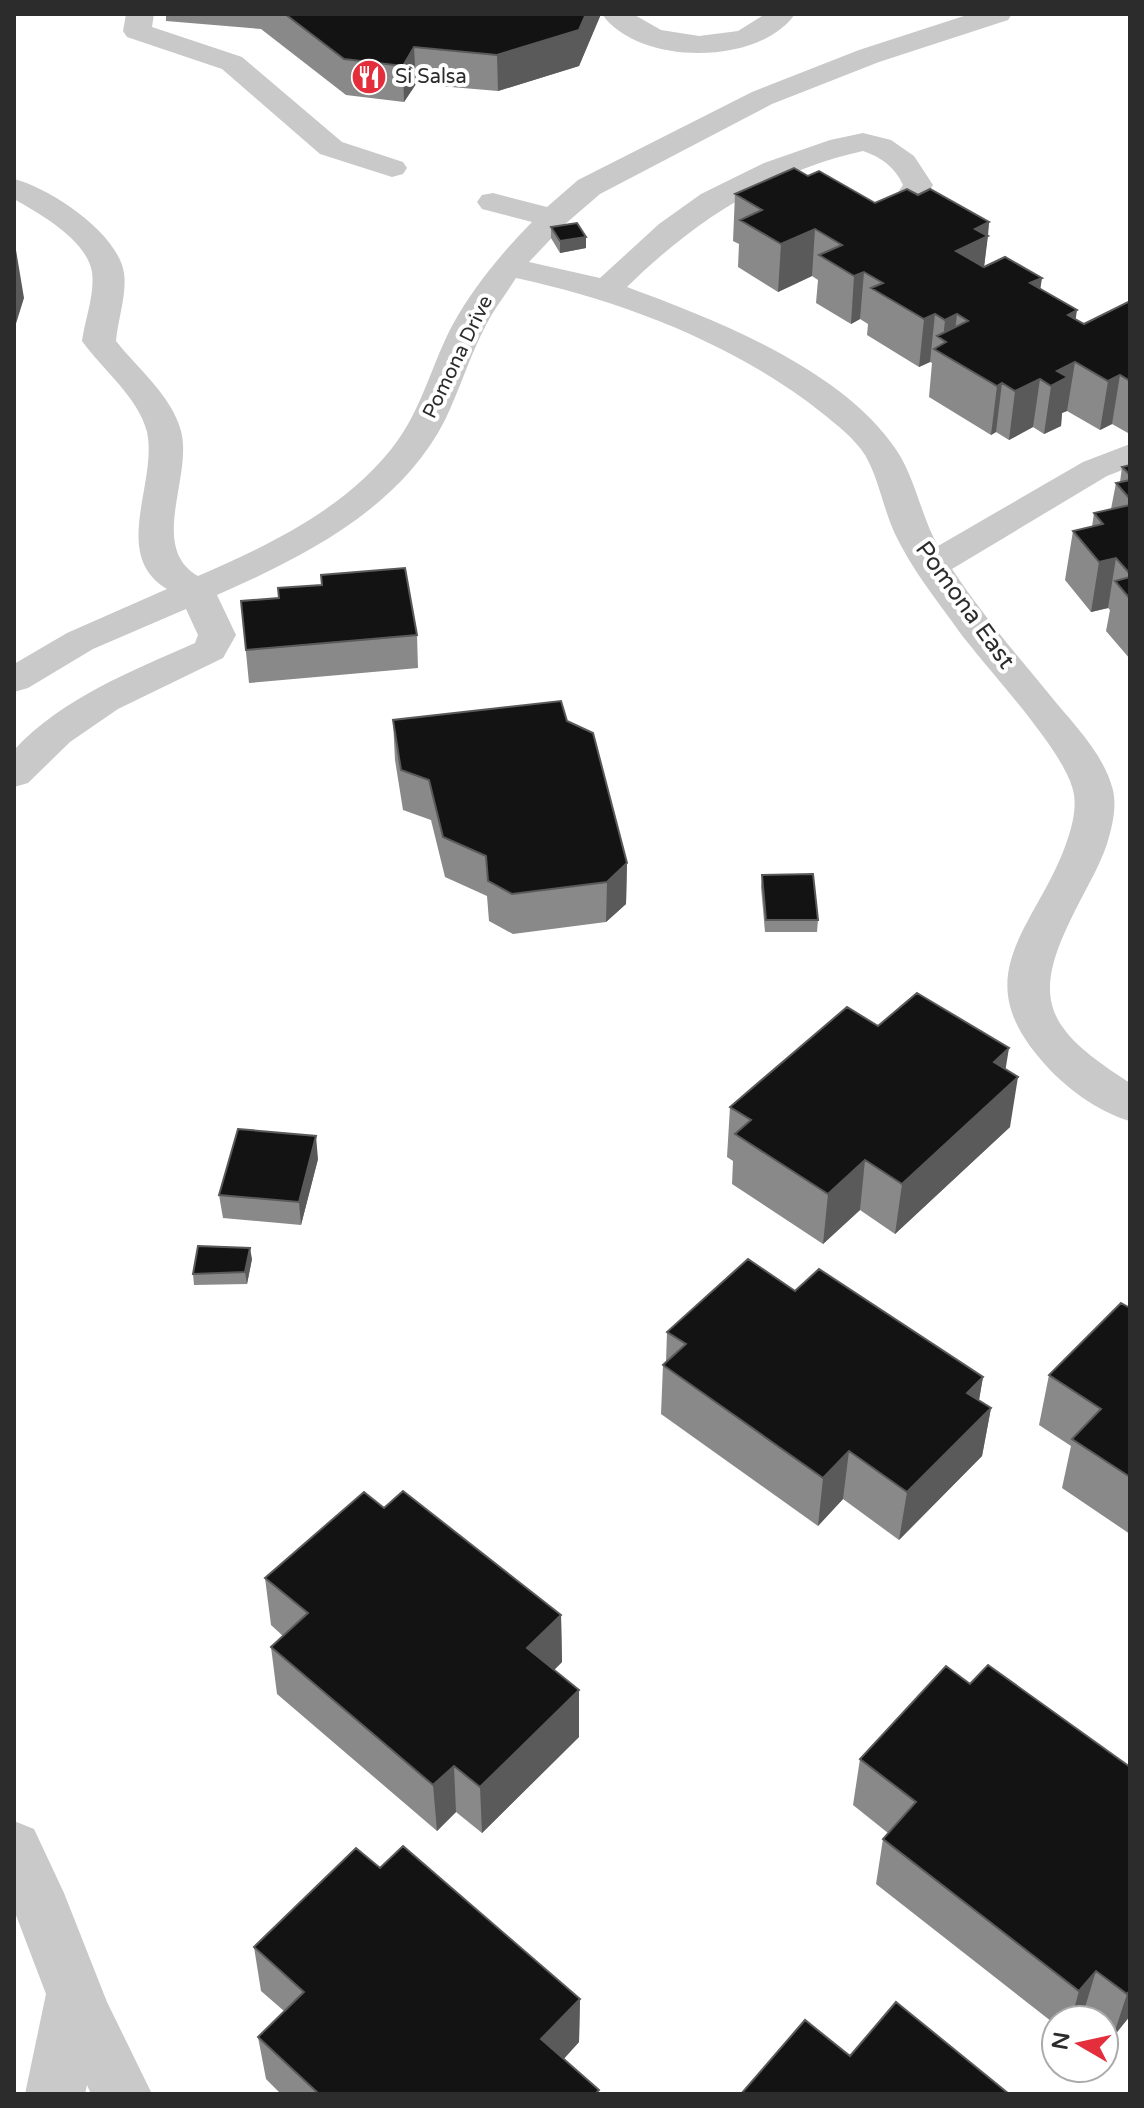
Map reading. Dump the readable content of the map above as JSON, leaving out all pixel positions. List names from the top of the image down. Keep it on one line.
{"streets":{"street":["Pomona Drive","Pomona East"]},"crossings":[["Pomona Drive","Pomona East"]],"places":{"restaurant":["Si Salsa"]},"north":"left"}
